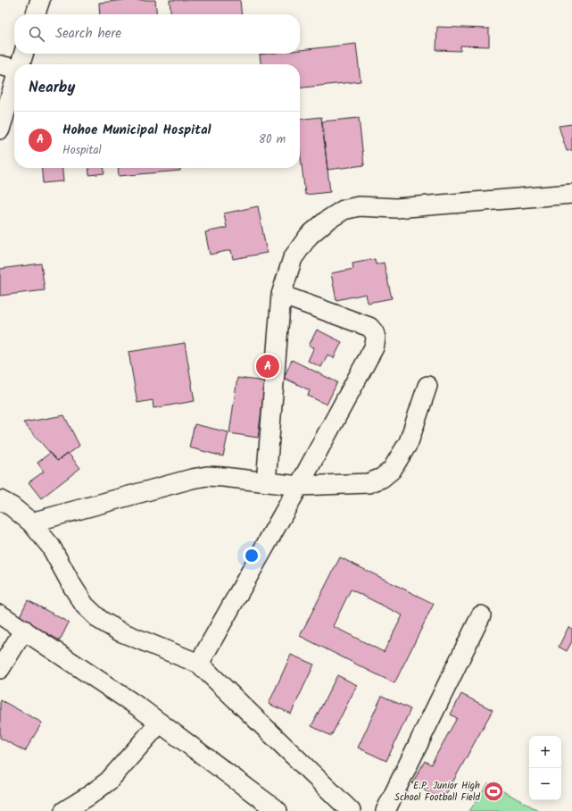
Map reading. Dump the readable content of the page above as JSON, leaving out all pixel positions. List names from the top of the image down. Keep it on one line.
{"places":{"sports":["E.P. Junior High School Football Field"]},"page":{"search":"Search here","heading":"Nearby","list":[{"mark":"A","name":"Hohoe Municipal Hospital","note":"Hospital","value":"80 m"}],"pins":"A","map_buttons":["+","−"]}}
